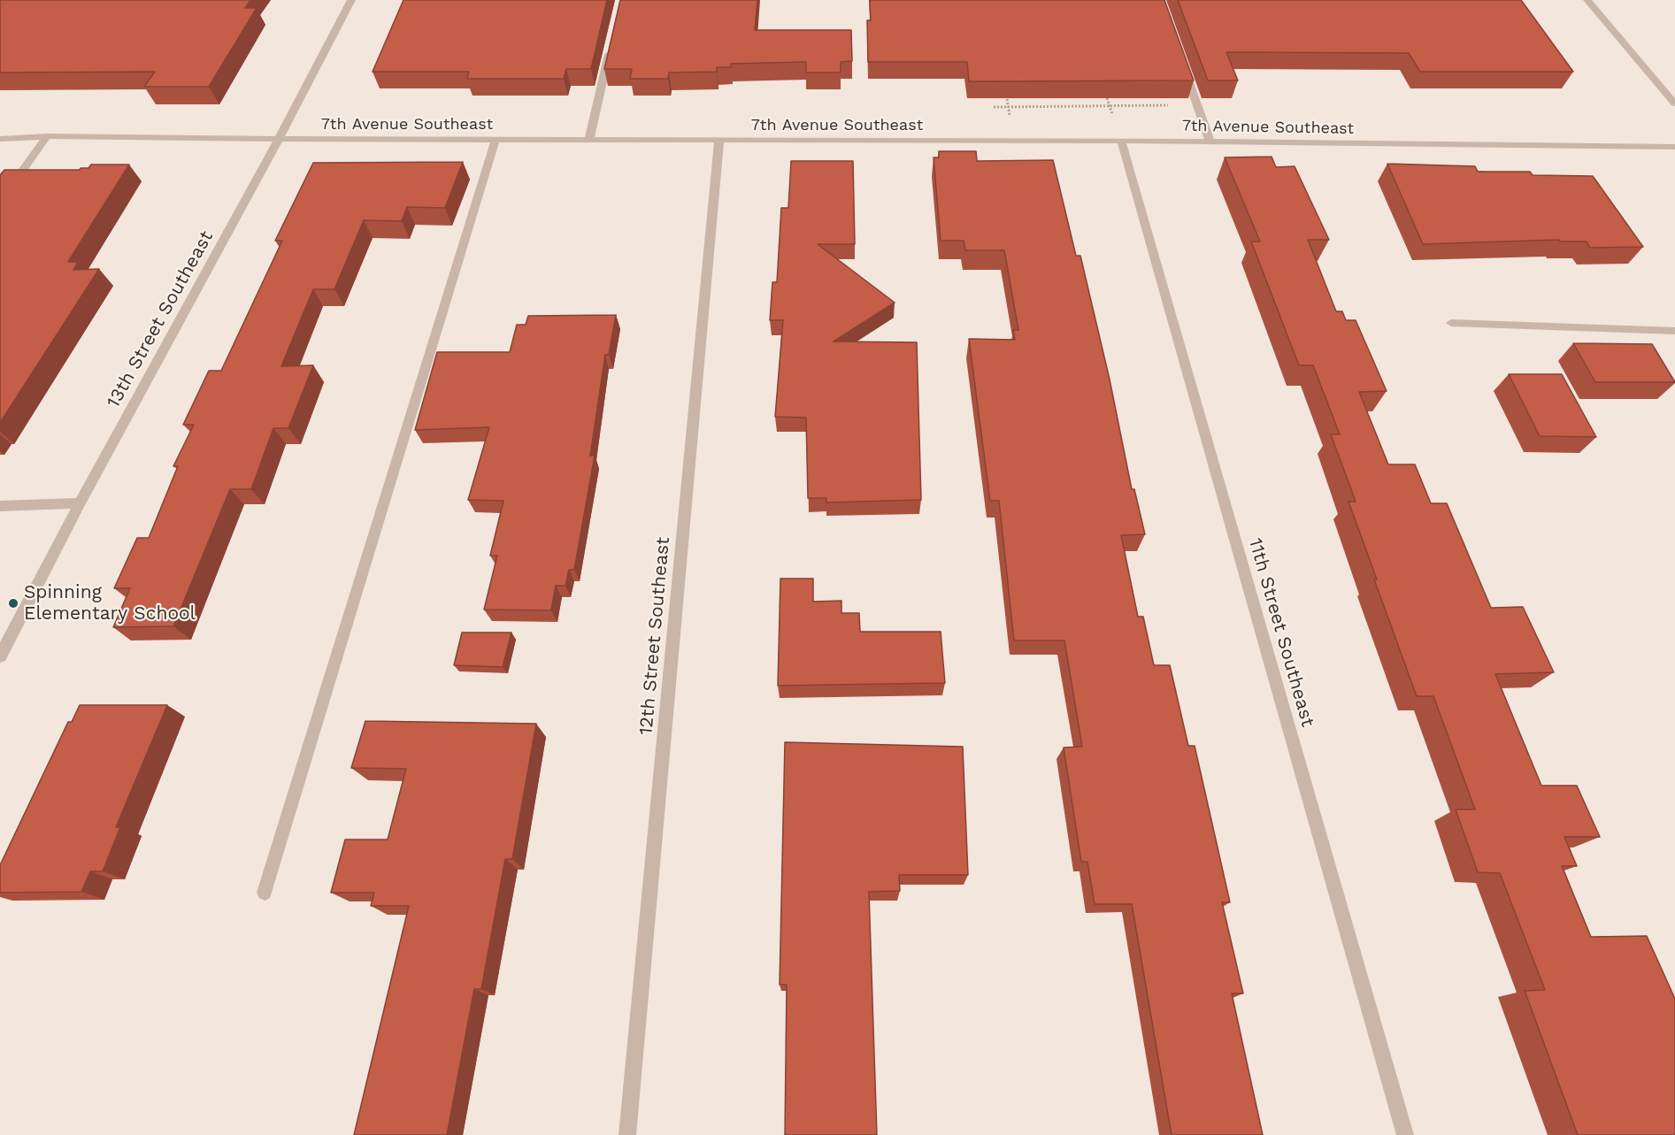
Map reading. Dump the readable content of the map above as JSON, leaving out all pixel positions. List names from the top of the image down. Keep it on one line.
{"streets":{"street":["7th Avenue Southeast","13th Street Southeast","11th Street Southeast","12th Street Southeast"]},"crossings":[["7th Avenue Southeast","13th Street Southeast"],["7th Avenue Southeast","11th Street Southeast"],["7th Avenue Southeast","12th Street Southeast"]],"places":["Spinning Elementary School"]}
